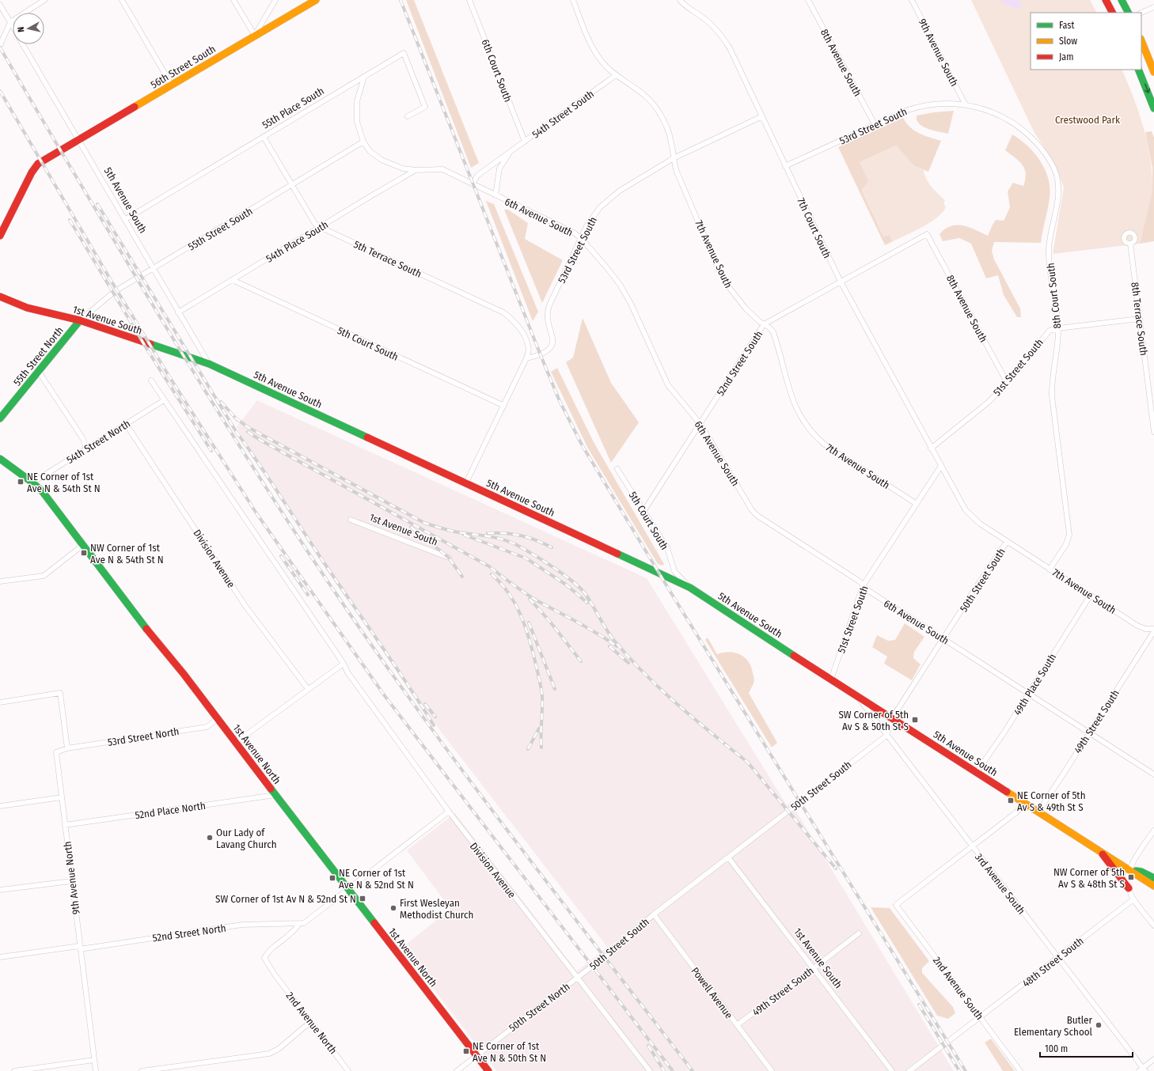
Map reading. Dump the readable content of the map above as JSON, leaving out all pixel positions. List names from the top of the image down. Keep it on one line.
{"streets":{"street":["9th Avenue South","8th Avenue South","56th Street South","6th Court South","55th Place South","54th Street South","53rd Street South","5th Avenue South","6th Avenue South","7th Court South","55th Street South","54th Place South","7th Avenue South","5th Terrace South","8th Court South","8th Terrace South","1st Avenue South","5th Court South","55th Street North","52nd Street South","51st Street South","54th Street North","Division Avenue","50th Street South","49th Place South","49th Street South","53rd Street North","1st Avenue North","52nd Place North","9th Avenue North","3rd Avenue South","52nd Street North","48th Street South","2nd Avenue South","Powell Avenue","50th Street North","2nd Avenue North"]},"crossings":[["9th Avenue South","53rd Street South"],["9th Avenue South","8th Court South"],["8th Avenue South","53rd Street South"],["8th Avenue South","52nd Street South"],["8th Avenue South","51st Street South"],["56th Street South","5th Avenue South"],["6th Court South","54th Street South"],["55th Place South","5th Avenue South"],["55th Place South","6th Avenue South"],["55th Place South","5th Terrace South"],["54th Street South","6th Avenue South"],["54th Street South","7th Avenue South"],["53rd Street South","6th Avenue South"],["53rd Street South","7th Court South"],["53rd Street South","7th Avenue South"],["53rd Street South","5th Terrace South"],["53rd Street South","8th Court South"],["5th Avenue South","55th Street South"],["5th Avenue South","54th Place South"],["5th Avenue South","1st Avenue South"],["5th Avenue South","5th Court South"],["5th Avenue South","51st Street South"],["5th Avenue South","50th Street South"],["5th Avenue South","49th Place South"],["5th Avenue South","49th Street South"],["5th Avenue South","3rd Avenue South"],["6th Avenue South","55th Street South"],["6th Avenue South","54th Place South"],["6th Avenue South","52nd Street South"],["6th Avenue South","51st Street South"],["6th Avenue South","50th Street South"],["6th Avenue South","49th Place South"],["6th Avenue South","49th Street South"],["7th Court South","7th Avenue South"],["7th Court South","52nd Street South"],["7th Court South","51st Street South"],["55th Street South","5th Terrace South"],["55th Street South","1st Avenue South"],["55th Street South","55th Street North"],["54th Place South","5th Terrace South"],["54th Place South","5th Court South"],["7th Avenue South","8th Court South"],["7th Avenue South","52nd Street South"],["7th Avenue South","51st Street South"],["7th Avenue South","50th Street South"],["7th Avenue South","49th Place South"],["7th Avenue South","49th Street South"],["8th Court South","51st Street South"],["8th Terrace South","51st Street South"],["1st Avenue South","55th Street North"],["1st Avenue South","50th Street South"],["1st Avenue South","49th Street South"],["5th Court South","52nd Street South"],["54th Street North","Division Avenue"],["54th Street North","1st Avenue North"],["Division Avenue","50th Street South"],["Division Avenue","52nd Street North"],["Division Avenue","50th Street North"],["50th Street South","3rd Avenue South"],["50th Street South","Powell Avenue"],["50th Street South","50th Street North"],["49th Street South","Powell Avenue"],["53rd Street North","1st Avenue North"],["53rd Street North","9th Avenue North"],["1st Avenue North","52nd Place North"],["1st Avenue North","52nd Street North"],["1st Avenue North","50th Street North"],["52nd Place North","9th Avenue North"],["9th Avenue North","52nd Street North"],["3rd Avenue South","48th Street South"],["3rd Avenue South","2nd Avenue South"],["52nd Street North","2nd Avenue North"],["48th Street South","2nd Avenue South"]],"parks":["Crestwood Park"],"places":{"transit":["NE Corner of 1st Ave N & 54th St N","NW Corner of 1st Ave N & 54th St N","SW Corner of 5th Av S & 50th St S","NE Corner of 5th Av S & 49th St S","NW Corner of 5th Av S & 48th St S","NE Corner of 1st Ave N & 52nd St N","SW Corner of 1st Av N & 52nd St N","NE Corner of 1st Ave N & 50th St N"],"other":["Our Lady of Lavang Church","First Wesleyan Methodist Church","Butler Elementary School"]},"legend":["Fast","Slow","Jam"],"scale_bar":"100 m","north":"left"}
